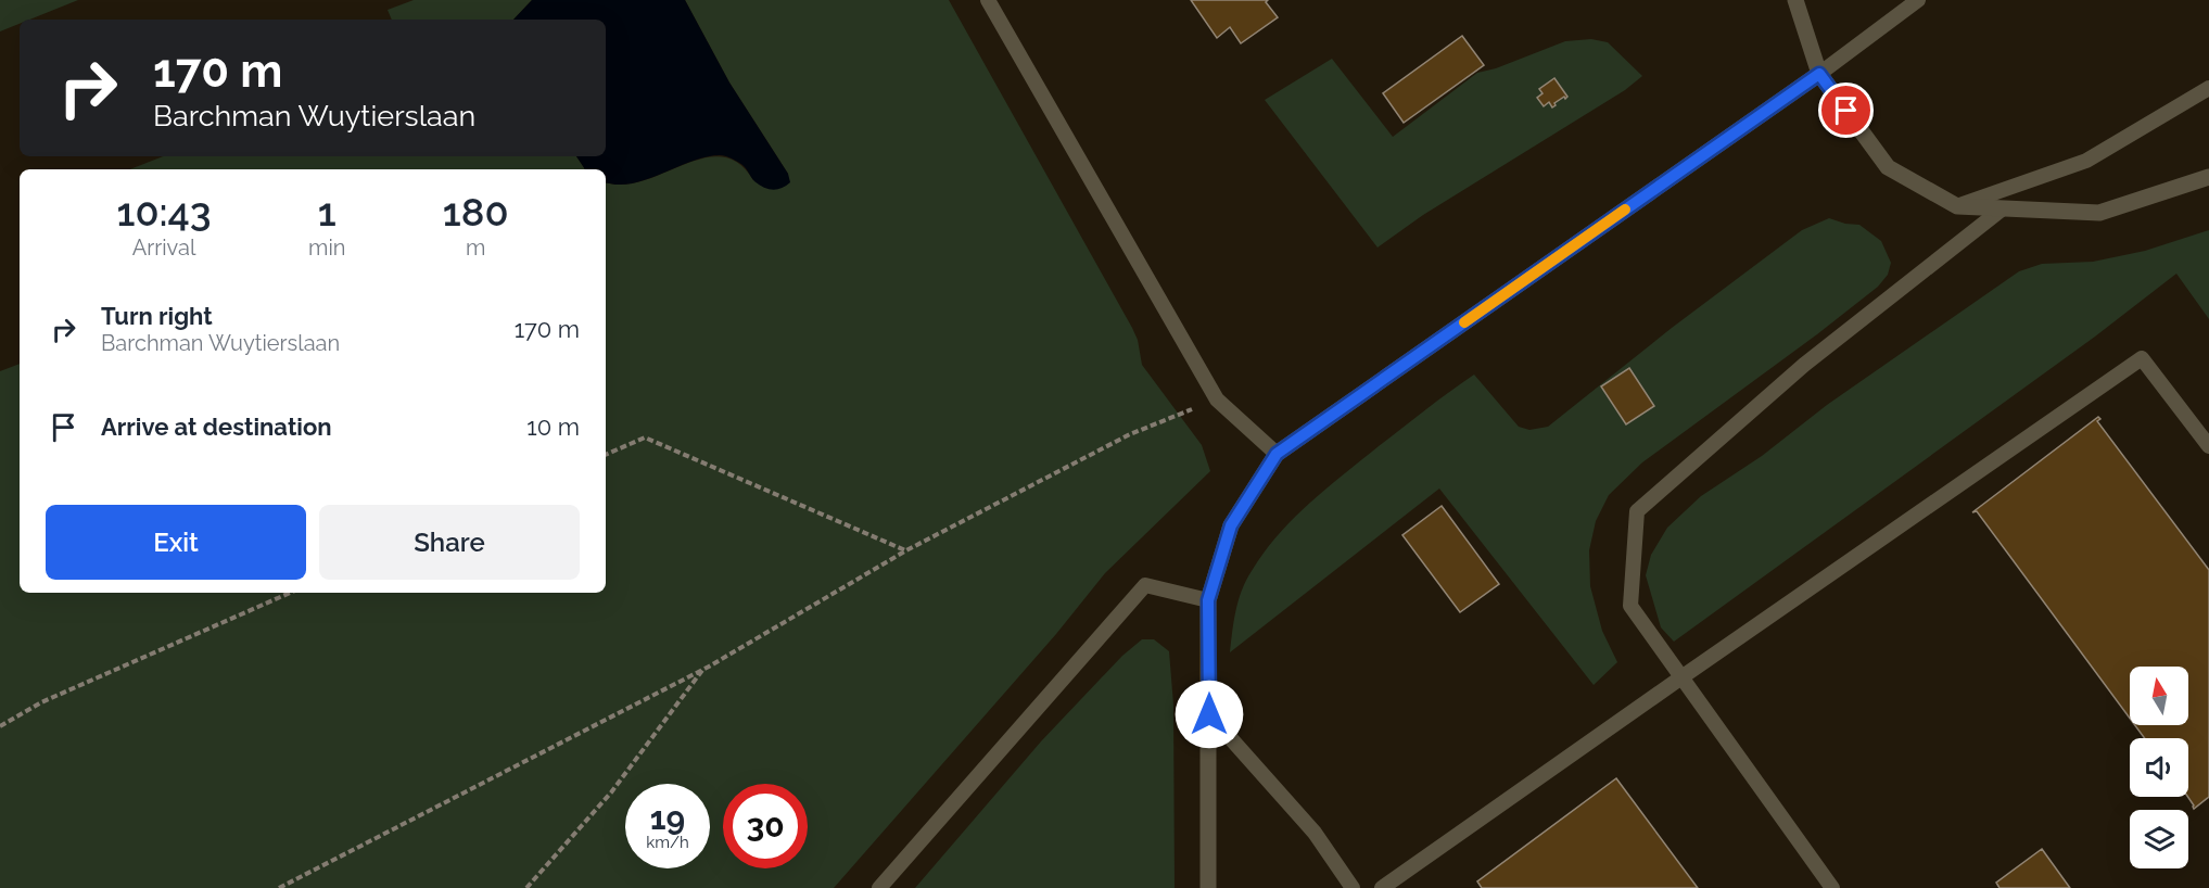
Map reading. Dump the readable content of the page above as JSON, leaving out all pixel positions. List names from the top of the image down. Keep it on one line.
{"north":"top","page":{"turn":["170 m","Barchman Wuytierslaan"],"eta":["10:43","Arrival","1","min","180","m"],"list":[{"name":"Turn right","note":"Barchman Wuytierslaan","value":"170 m"},{"name":"Arrive at destination","value":"10 m"}],"buttons":["Exit","Share"],"speed":"19 km/h","limit":"30"}}
